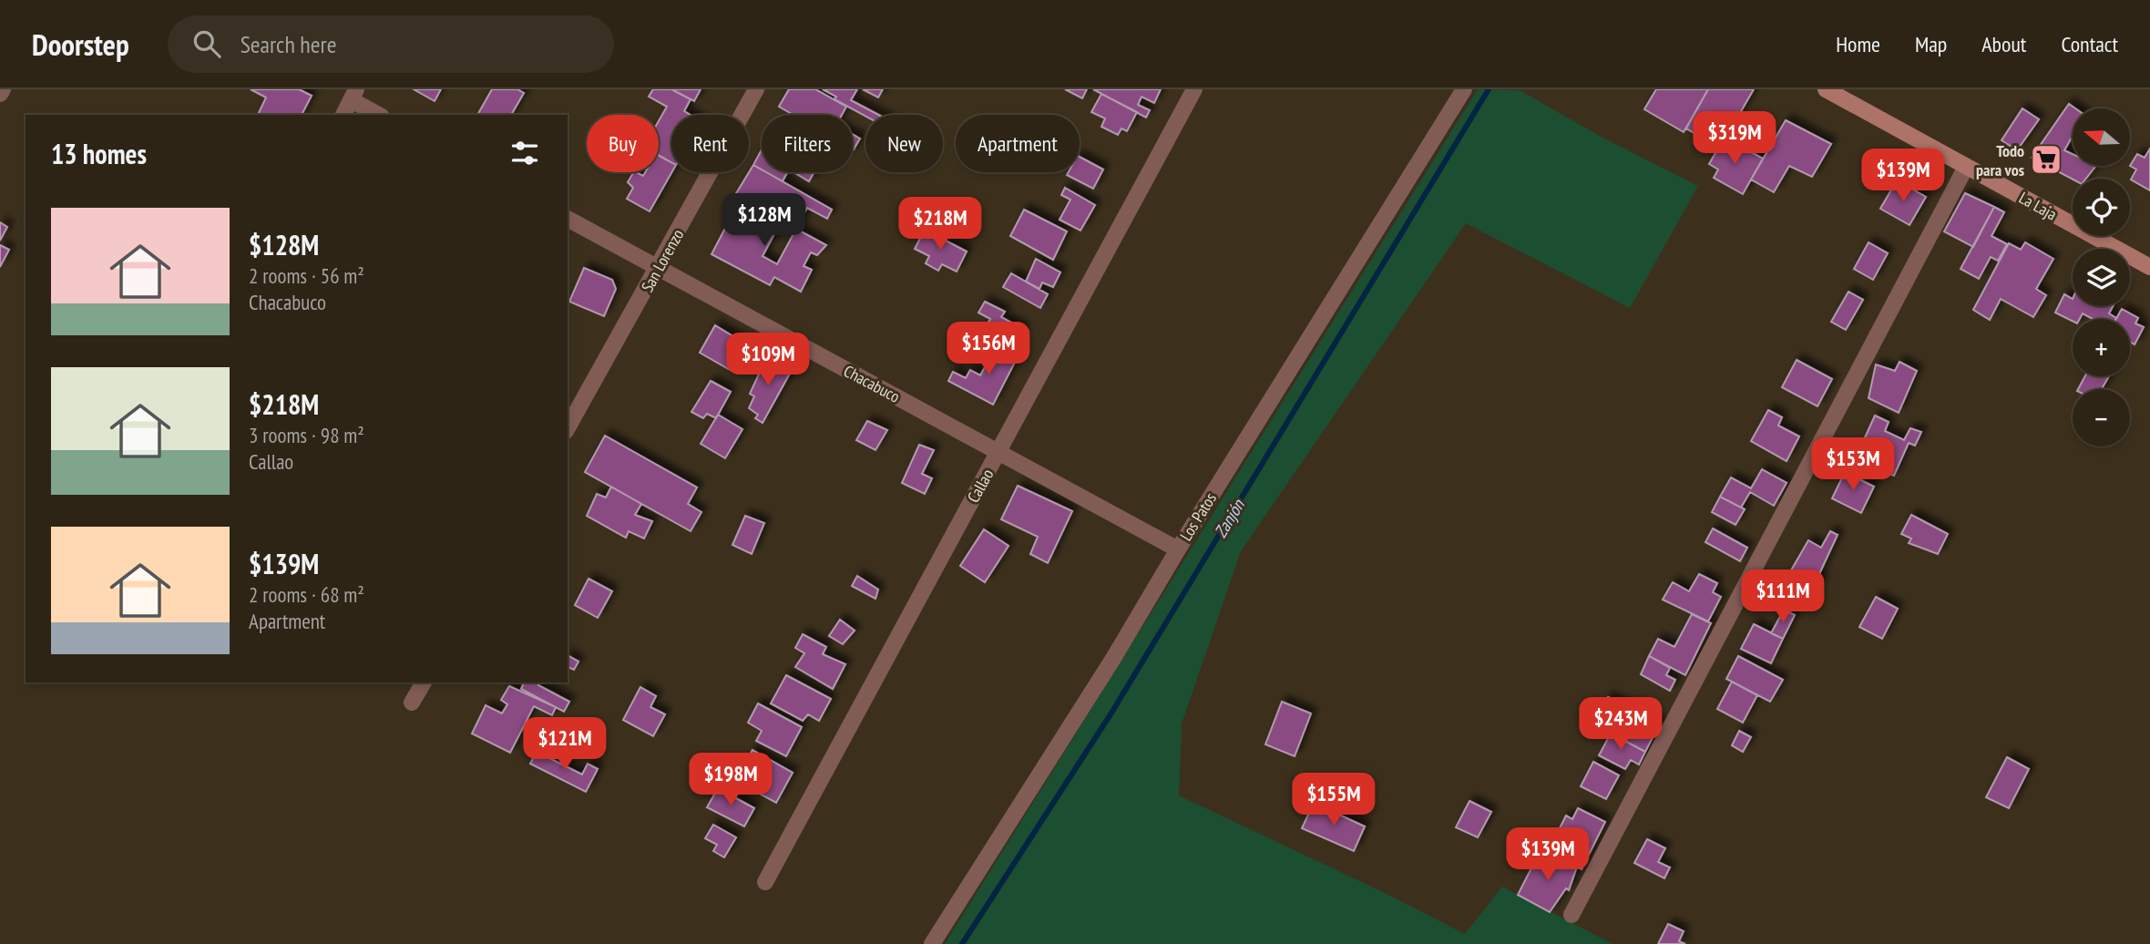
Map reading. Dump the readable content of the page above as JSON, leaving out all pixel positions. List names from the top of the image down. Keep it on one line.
{"streets":{"main road":["La Laja"],"street":["San Lorenzo","Chacabuco","Callao","Los Patos"]},"crossings":[["San Lorenzo","Chacabuco"],["Chacabuco","Callao"],["Chacabuco","Los Patos"]],"water":["Zanjón"],"places":{"supermarket":["Todo para vos"]},"north":"left","page":{"header":"Doorstep","search":"Search here","nav":["Home","Map","About","Contact"],"map_buttons":["+","−"],"price":["$319M","$139M","$128M","$218M","$156M","$109M","$153M","$111M","$243M","$121M","$198M","$155M","$139M"],"chip":["Buy","Rent","Filters","New","Apartment"],"heading":"13 homes","list":[{"name":"$128M","note":"2 rooms · 56 m² · Chacabuco"},{"name":"$218M","note":"3 rooms · 98 m² · Callao"},{"name":"$139M","note":"2 rooms · 68 m² · Apartment"}]}}
